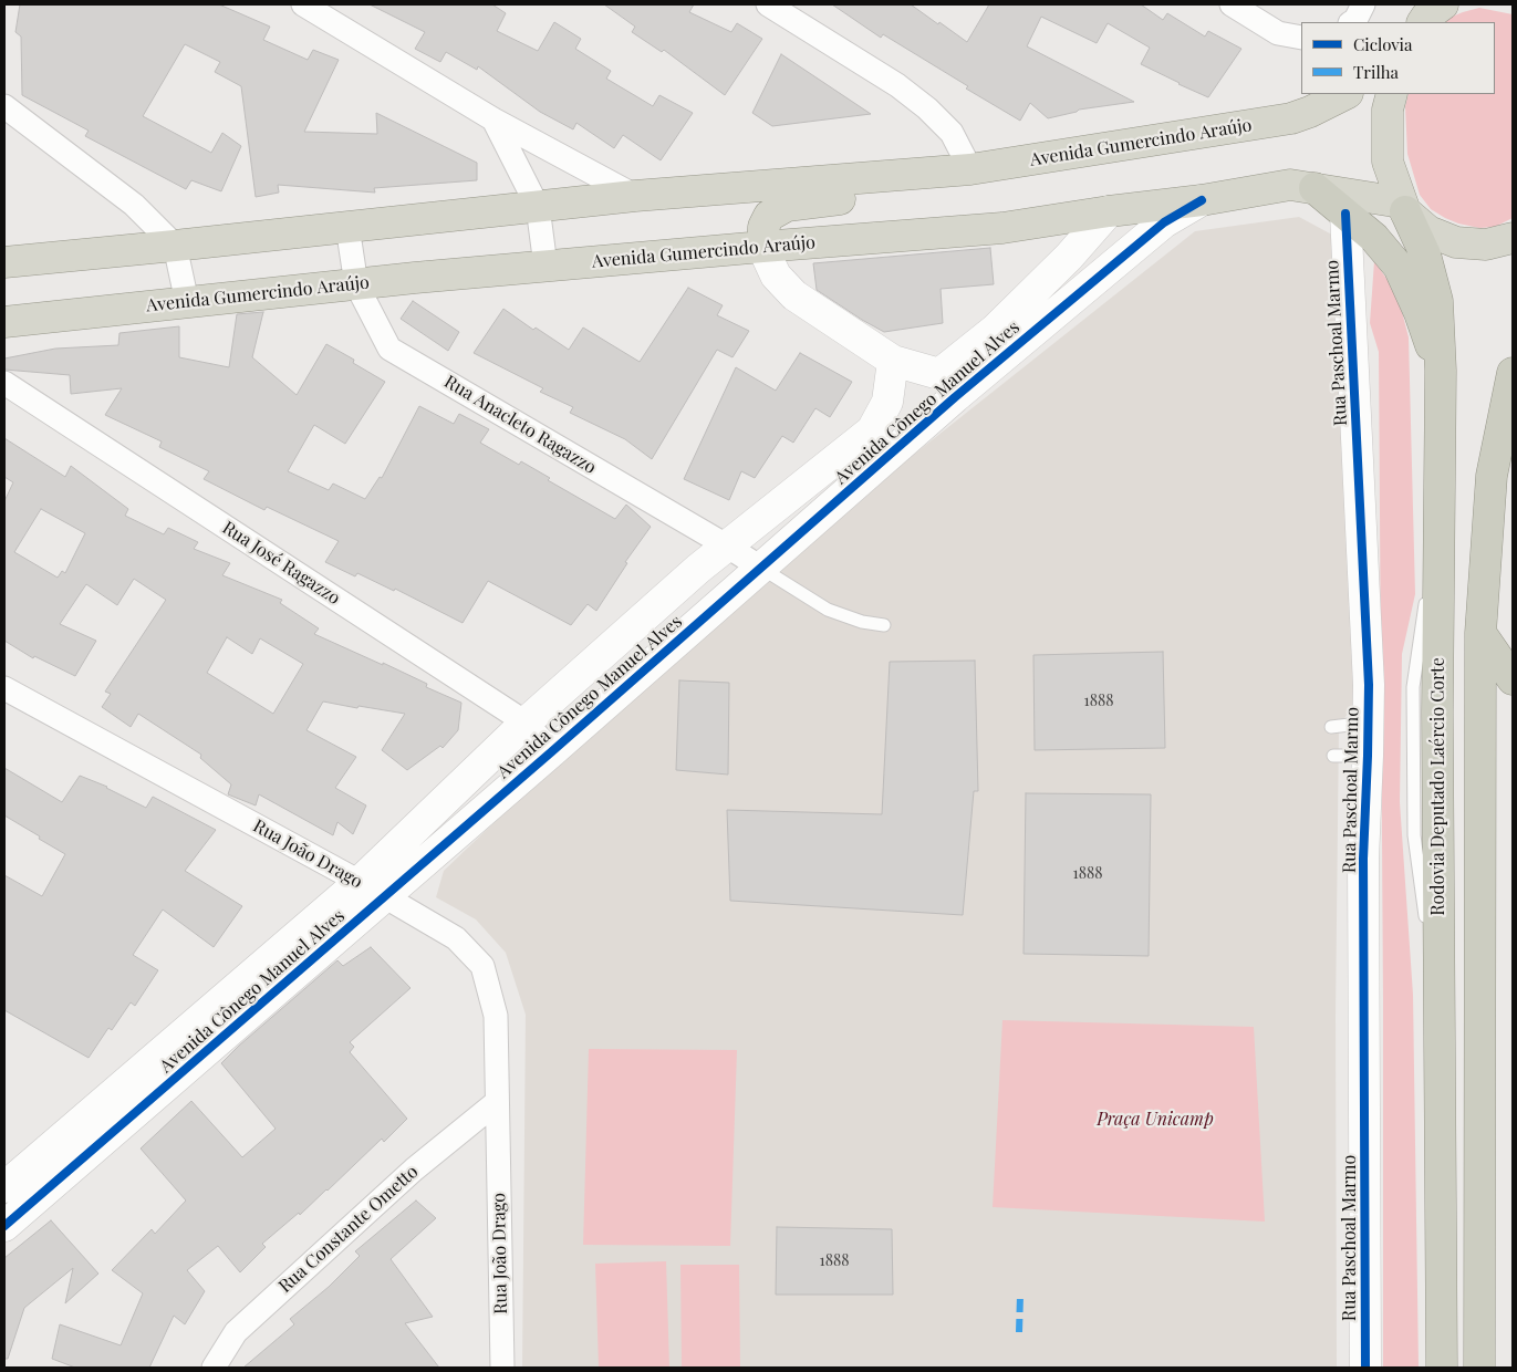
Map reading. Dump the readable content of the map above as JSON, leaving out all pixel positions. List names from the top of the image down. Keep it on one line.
{"streets":{"highway":["Avenida Gumercindo Araújo","Rodovia Deputado Laércio Corte"],"street":["Rua Paschoal Marmo","Avenida Cônego Manuel Alves","Rua Anacleto Ragazzo","Rua José Ragazzo","Rua João Drago","Rua Constante Ometto"]},"crossings":[["Avenida Gumercindo Araújo","Avenida Cônego Manuel Alves"],["Avenida Gumercindo Araújo","Rua Anacleto Ragazzo"],["Avenida Gumercindo Araújo","Rodovia Deputado Laércio Corte"],["Avenida Cônego Manuel Alves","Rua Anacleto Ragazzo"],["Avenida Cônego Manuel Alves","Rua José Ragazzo"],["Avenida Cônego Manuel Alves","Rua João Drago"],["Rua João Drago","Rua Constante Ometto"]],"parks":["Praça Unicamp"],"house_numbers":["1888","1888","1888"],"legend":["Ciclovia","Trilha"]}
